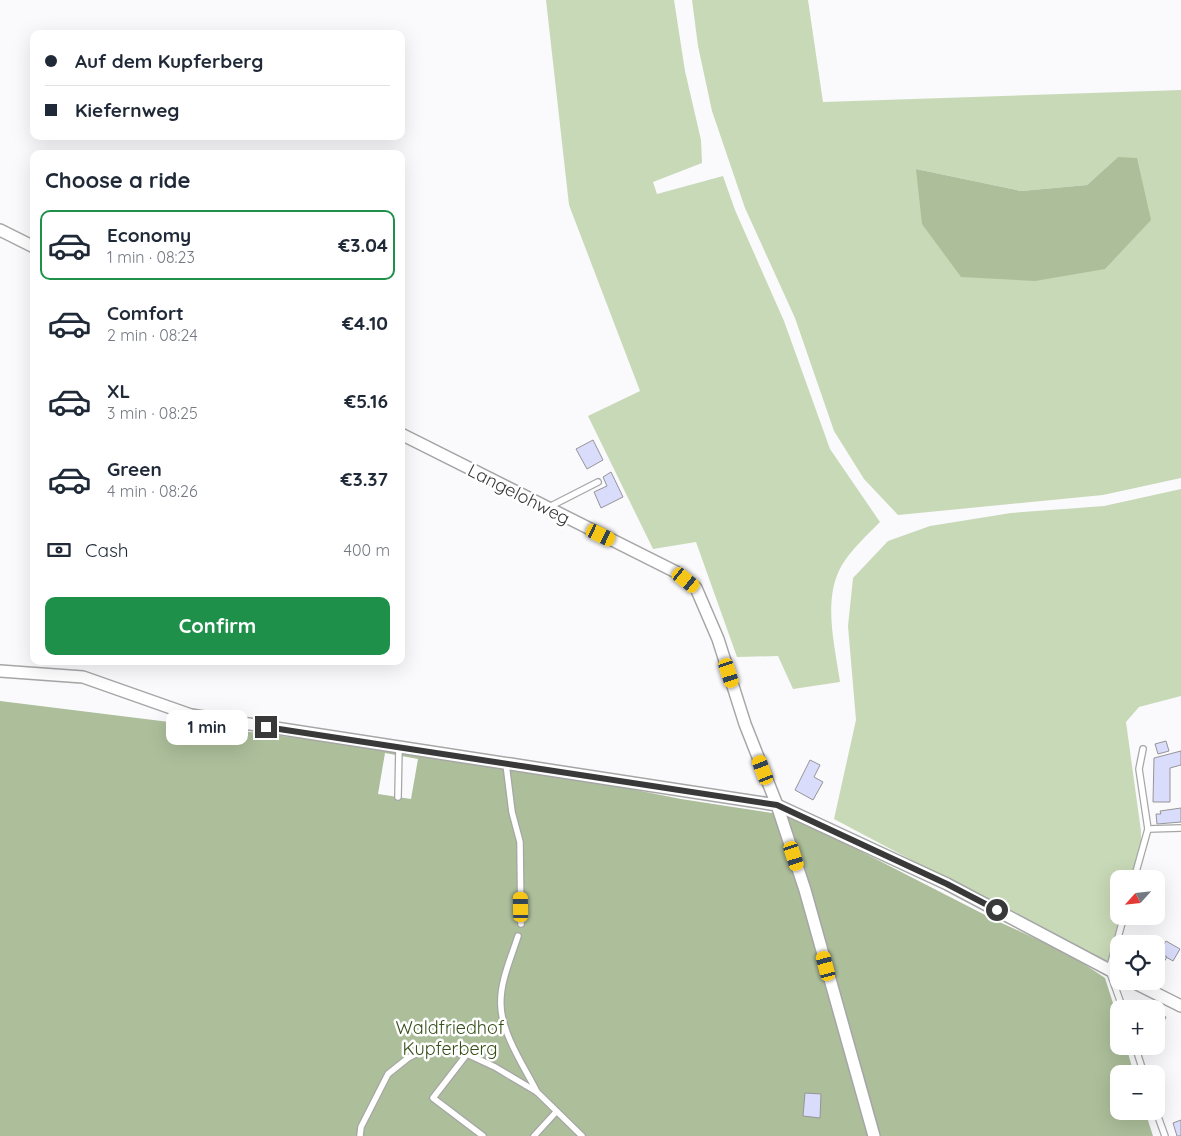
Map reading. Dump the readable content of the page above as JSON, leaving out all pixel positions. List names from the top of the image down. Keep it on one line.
{"streets":{"street":["Langelohweg"]},"parks":["Waldfriedhof Kupferberg"],"north":"bottom left","page":{"banner":["Auf dem Kupferberg","Kiefernweg"],"heading":"Choose a ride","list":[{"name":"Economy","note":"1 min · 08:23","value":"€3.04"},{"name":"Comfort","note":"2 min · 08:24","value":"€4.10"},{"name":"XL","note":"3 min · 08:25","value":"€5.16"},{"name":"Green","note":"4 min · 08:26","value":"€3.37"}],"pay":["Cash","400 m"],"buttons":"Confirm","bubble":"1 min","map_buttons":["+","−"]}}
